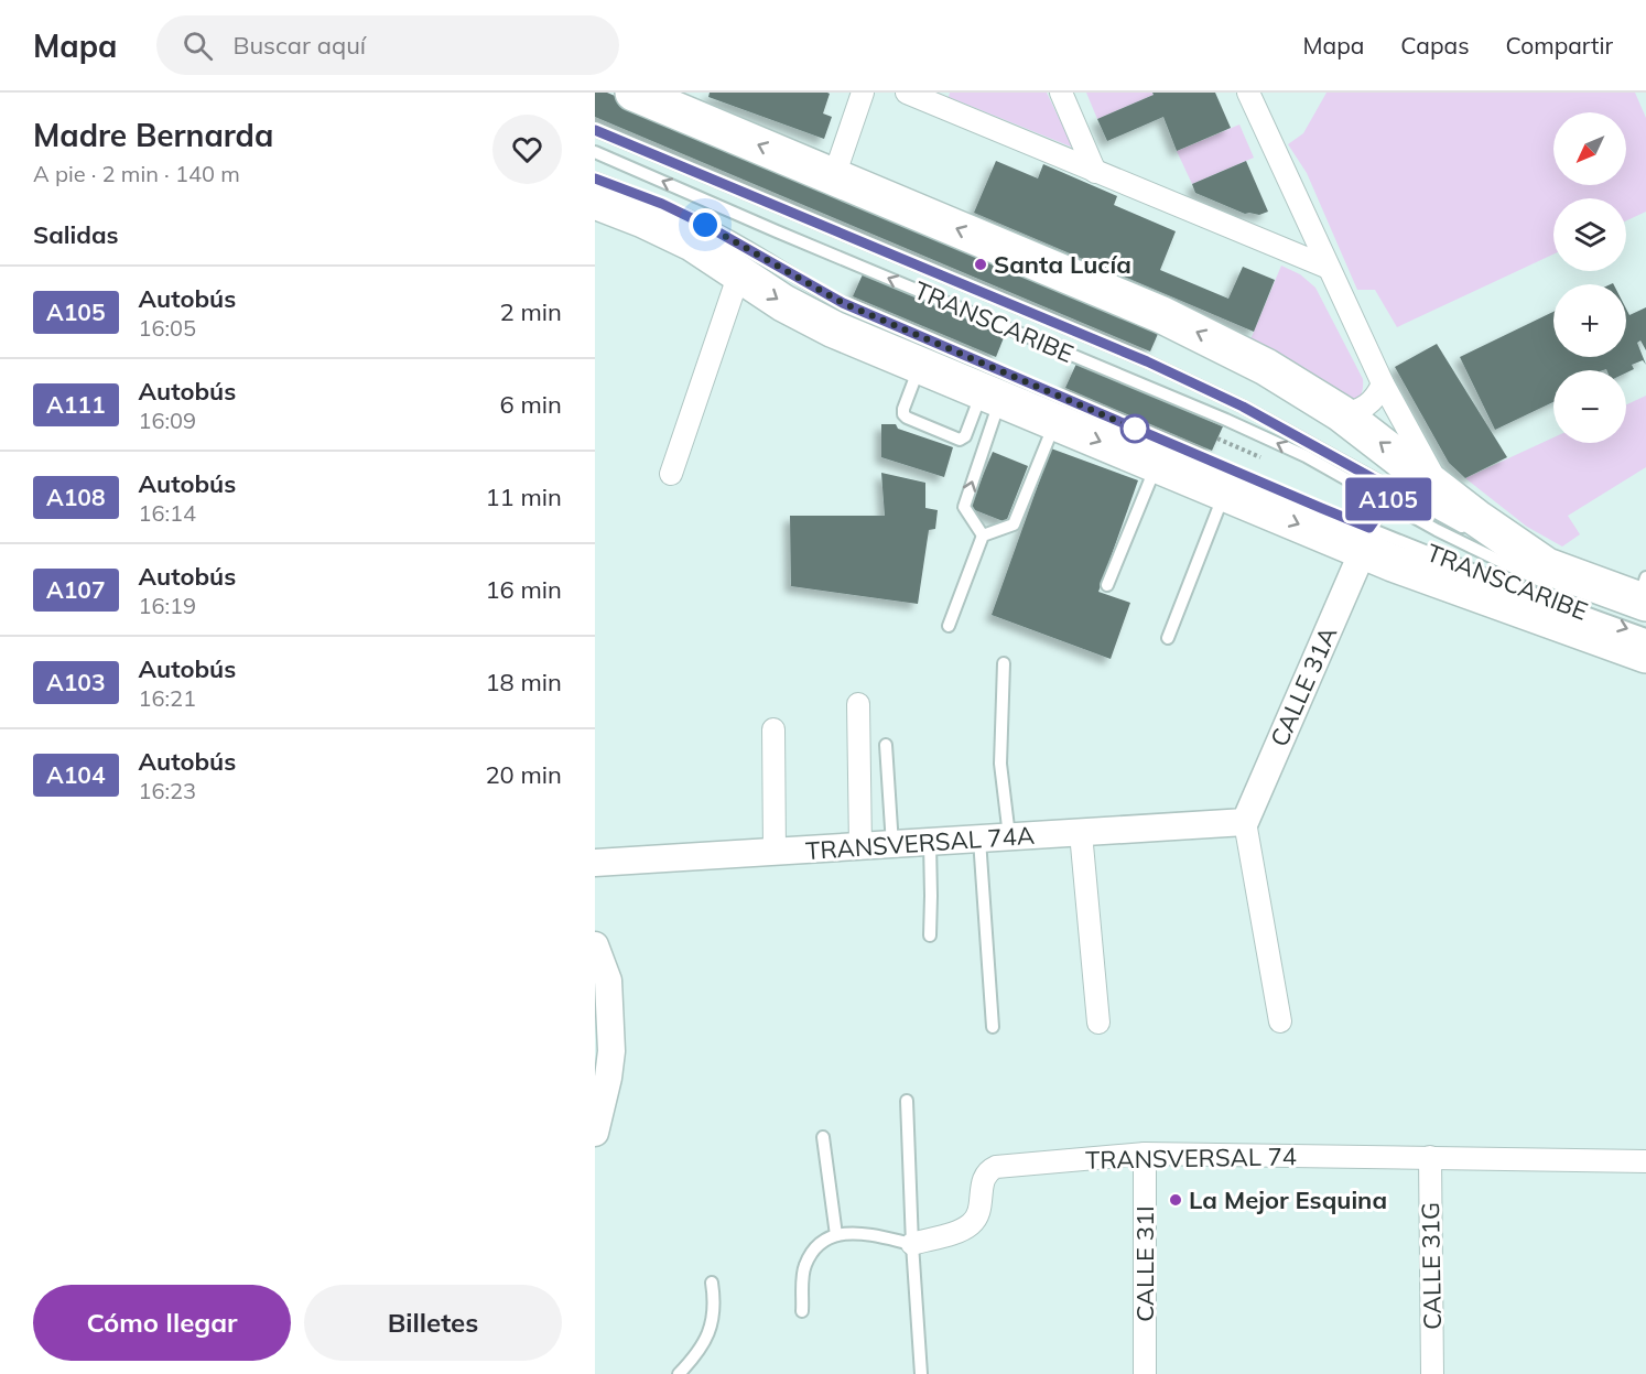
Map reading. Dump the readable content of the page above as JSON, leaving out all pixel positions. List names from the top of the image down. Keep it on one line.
{"streets":{"street":["CALLE 31A","TRANSVERSAL 74A","TRANSVERSAL 74","CALLE 31I","CALLE 31G"],"lane":["TRANSCARIBE"]},"crossings":[["TRANSCARIBE","CALLE 31A"],["CALLE 31A","TRANSVERSAL 74A"],["TRANSVERSAL 74","CALLE 31I"],["TRANSVERSAL 74","CALLE 31G"]],"places":["Santa Lucía","La Mejor Esquina"],"lines":["bus line A105"],"north":"bottom left","page":{"header":"Mapa","search":"Buscar aquí","nav":["Mapa","Capas","Compartir"],"heading":[["Madre Bernarda","A pie · 2 min · 140 m"],"Salidas"],"on_map":"A105","map_buttons":["+","−"],"list":[{"mark":"A105","name":"Autobús","note":"16:05","value":"2 min"},{"mark":"A111","name":"Autobús","note":"16:09","value":"6 min"},{"mark":"A108","name":"Autobús","note":"16:14","value":"11 min"},{"mark":"A107","name":"Autobús","note":"16:19","value":"16 min"},{"mark":"A103","name":"Autobús","note":"16:21","value":"18 min"},{"mark":"A104","name":"Autobús","note":"16:23","value":"20 min"}],"buttons":["Cómo llegar","Billetes"]}}
